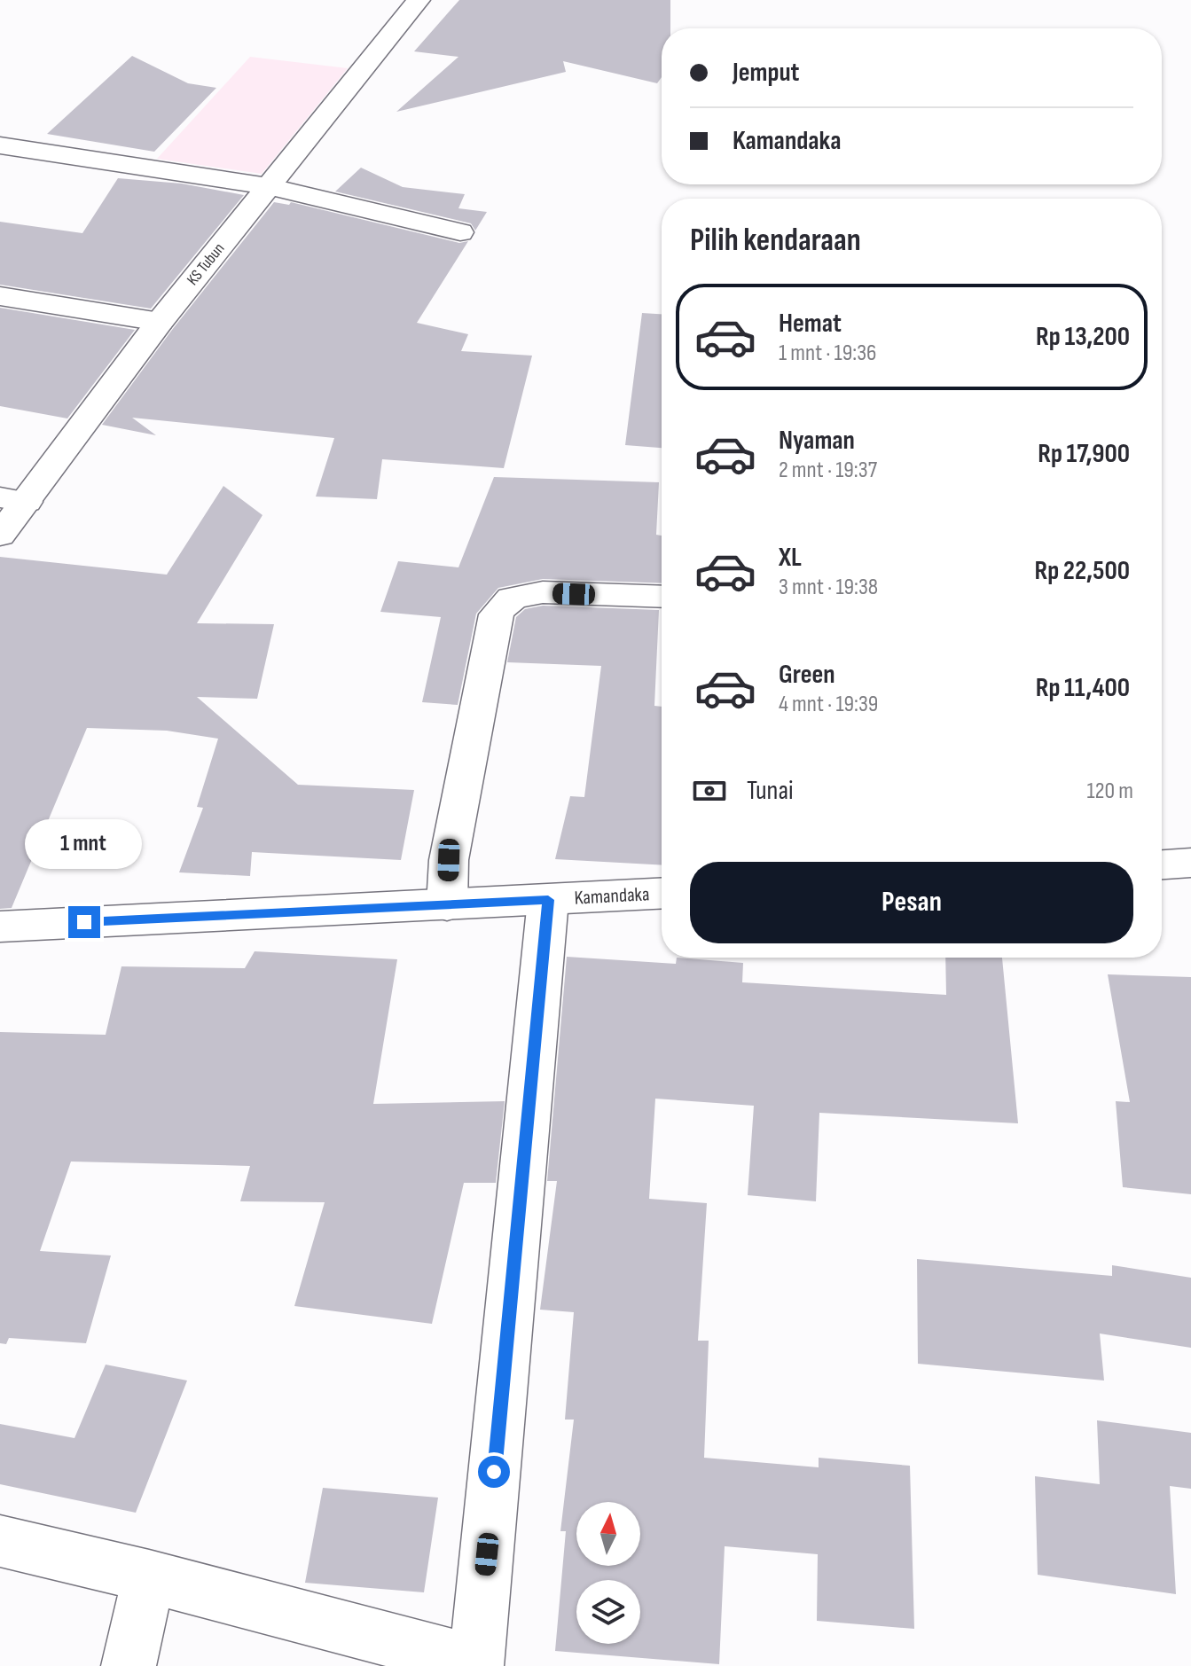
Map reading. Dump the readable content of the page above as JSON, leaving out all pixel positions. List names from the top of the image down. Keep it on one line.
{"streets":{"street":["KS Tubun","Kamandaka"]},"north":"top","page":{"banner":["Jemput","Kamandaka"],"heading":"Pilih kendaraan","list":[{"name":"Hemat","note":"1 mnt · 19:36","value":"Rp 13,200"},{"name":"Nyaman","note":"2 mnt · 19:37","value":"Rp 17,900"},{"name":"XL","note":"3 mnt · 19:38","value":"Rp 22,500"},{"name":"Green","note":"4 mnt · 19:39","value":"Rp 11,400"}],"pay":["Tunai","120 m"],"bubble":"1 mnt","buttons":"Pesan"}}
